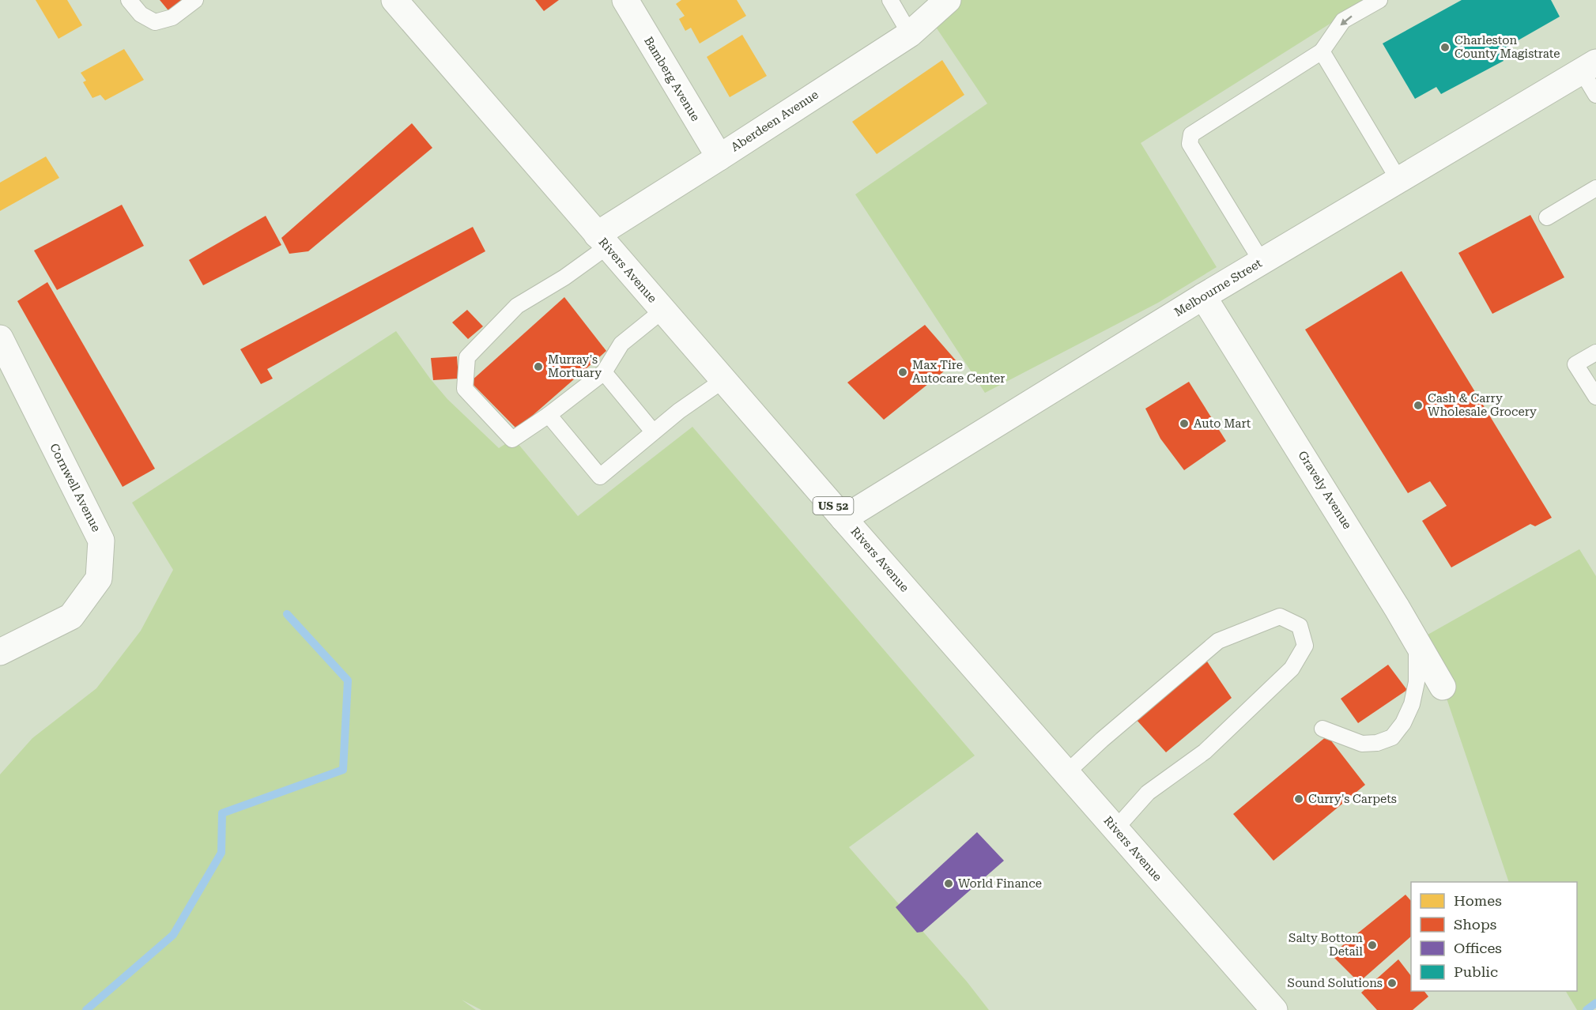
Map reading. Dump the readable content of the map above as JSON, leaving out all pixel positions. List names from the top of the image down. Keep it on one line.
{"streets":{"street":["Bamberg Avenue","Aberdeen Avenue","Rivers Avenue","Melbourne Street","Cornwell Avenue","Gravely Avenue","US 52"]},"crossings":[["Bamberg Avenue","Aberdeen Avenue"],["Aberdeen Avenue","Rivers Avenue"],["Rivers Avenue","Melbourne Street"],["Melbourne Street","Gravely Avenue"]],"places":["Charleston County Magistrate","Murray's Mortuary","Max Tire Autocare Center","Cash & Carry Wholesale Grocery","Auto Mart","Curry's Carpets","World Finance","Salty Bottom Detail","Sound Solutions"],"legend":["Homes","Shops","Offices","Public"]}
